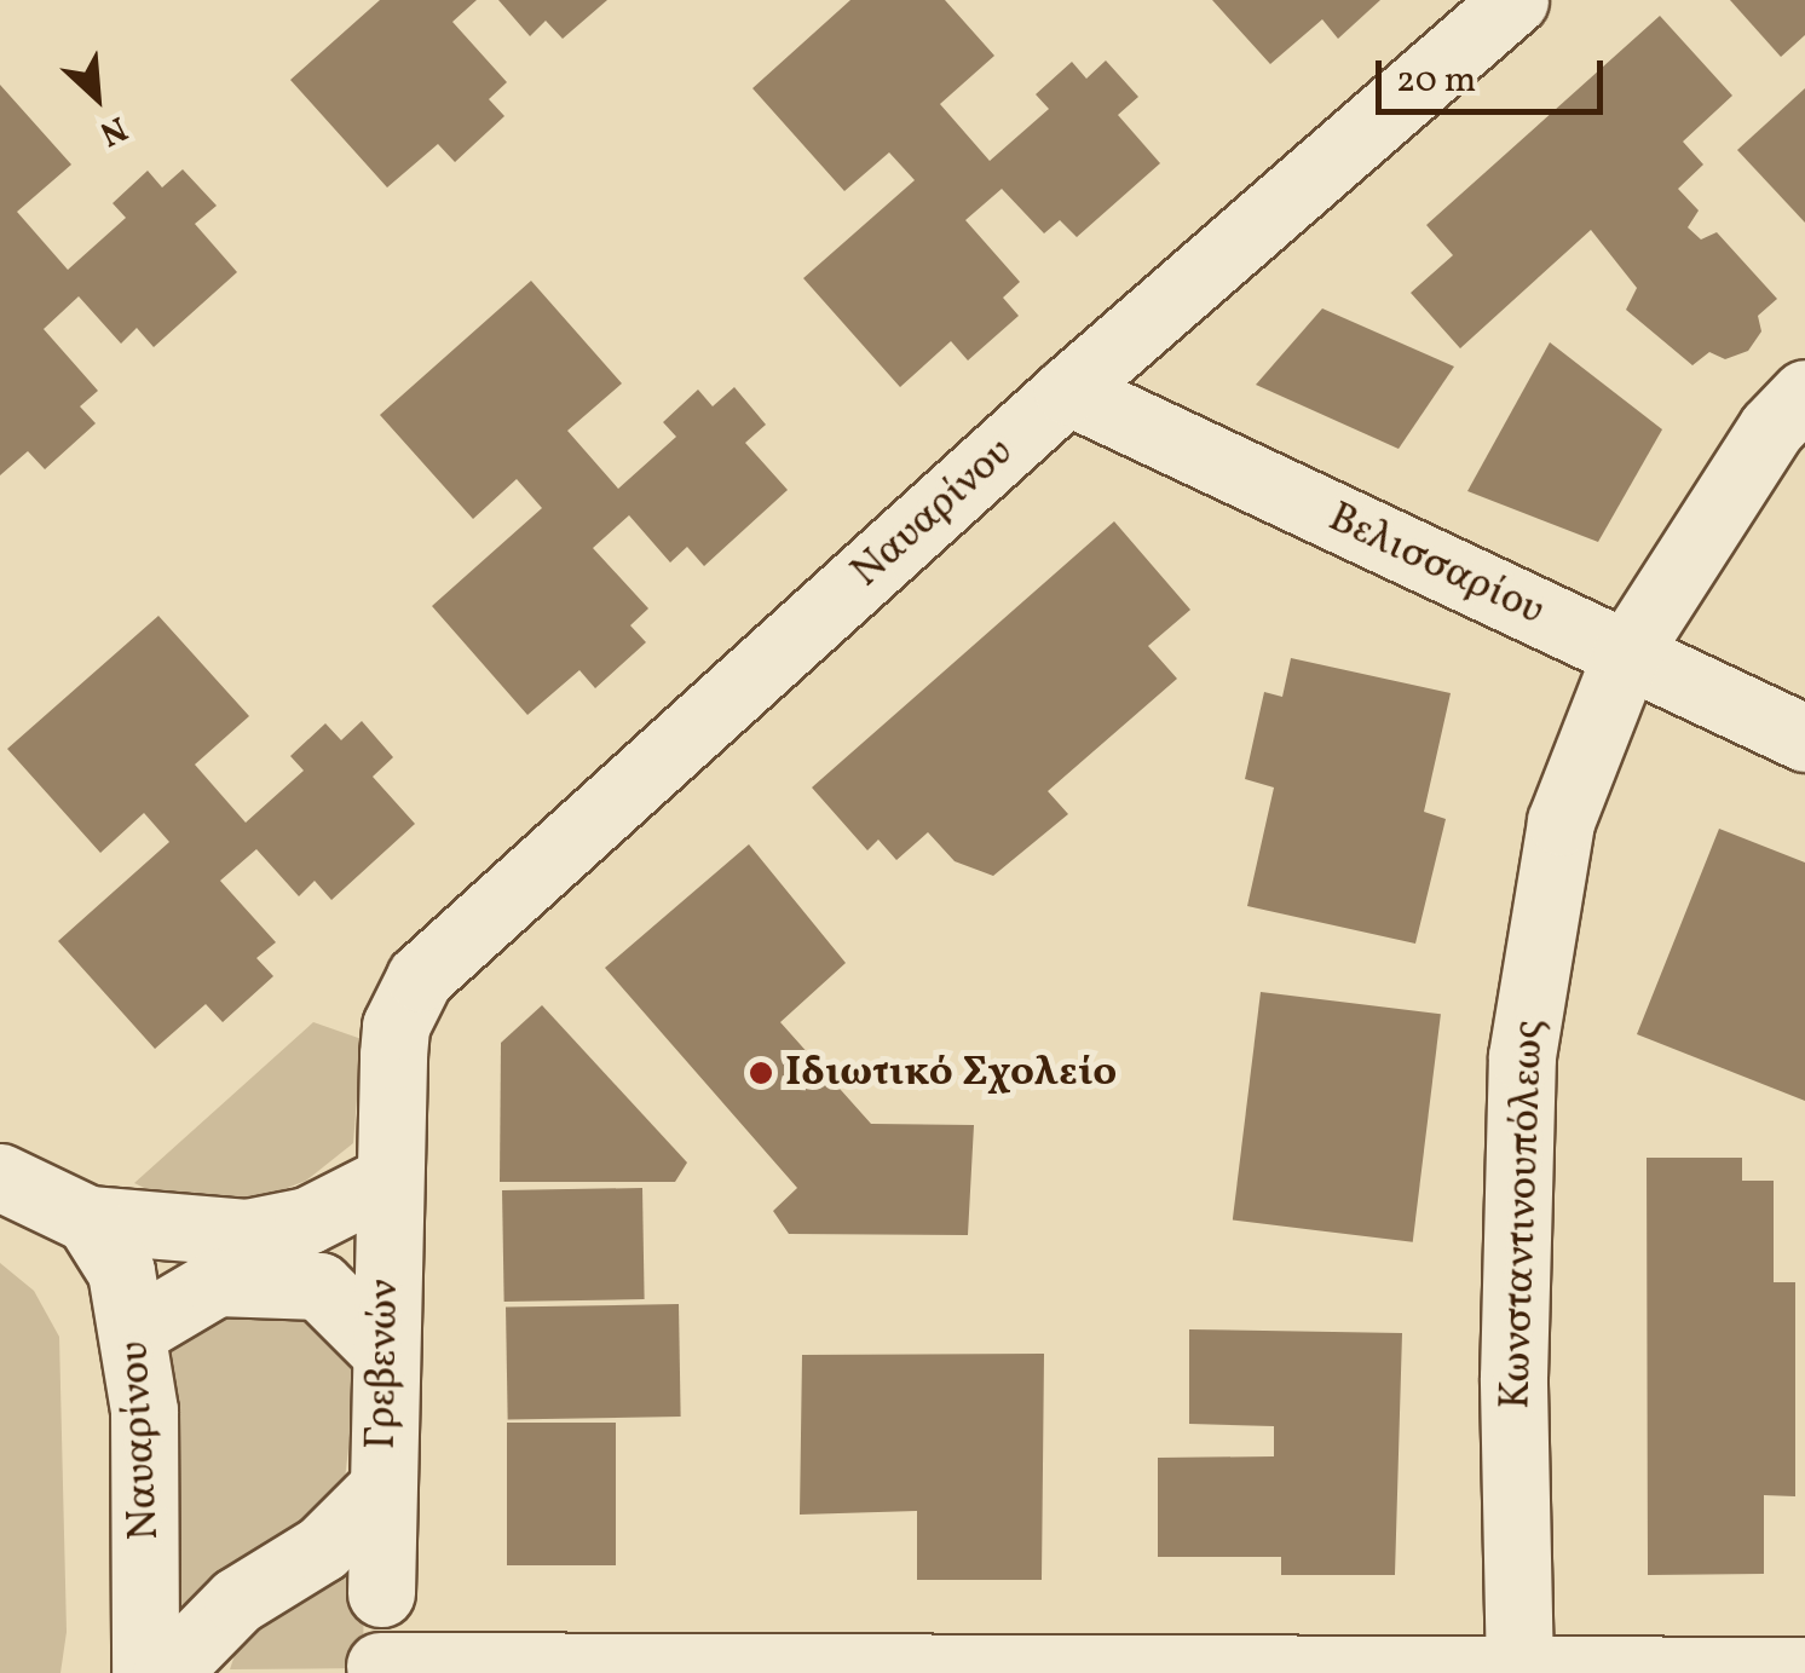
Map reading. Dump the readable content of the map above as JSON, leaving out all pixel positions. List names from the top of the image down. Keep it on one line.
{"streets":{"street":["Ναυαρίνου","Βελισσαρίου","Κωνσταντινουπόλεως","Γρεβενών"]},"crossings":[["Ναυαρίνου","Βελισσαρίου"],["Ναυαρίνου","Γρεβενών"],["Βελισσαρίου","Κωνσταντινουπόλεως"]],"places":["Ιδιωτικό Σχολείο"],"scale_bar":"20 m","north":"bottom right"}
